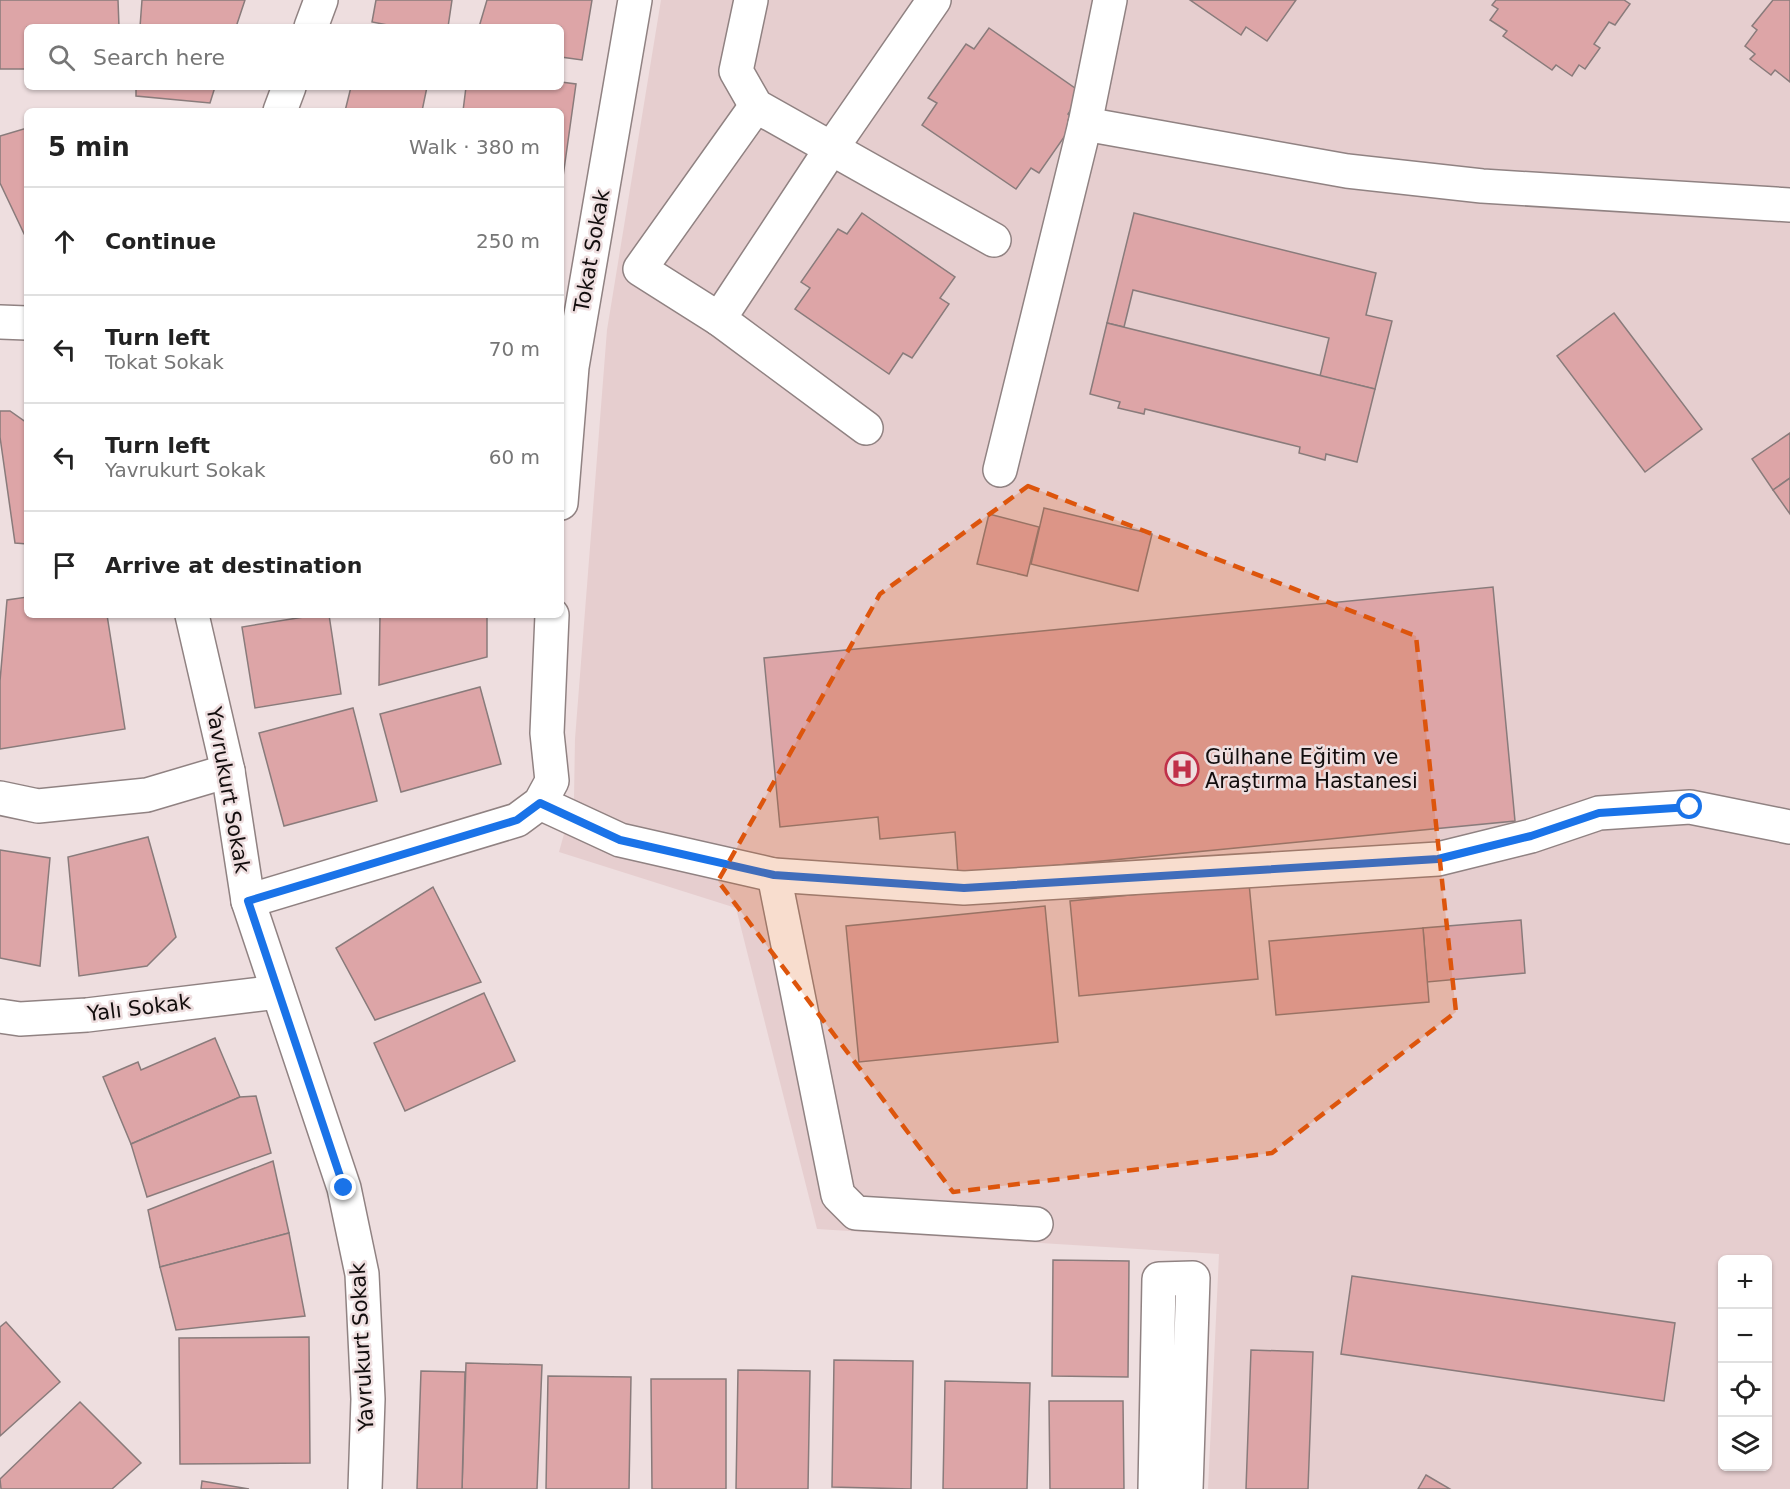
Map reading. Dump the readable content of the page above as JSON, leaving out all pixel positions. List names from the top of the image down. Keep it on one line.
{"streets":{"street":["Tokat Sokak","Yavrukurt Sokak","Yalı Sokak"]},"crossings":[["Yavrukurt Sokak","Yalı Sokak"]],"places":{"hospital":["Gülhane Eğitim ve Araştırma Hastanesi"]},"page":{"search":"Search here","heading":["5 min","Walk · 380 m"],"list":[["Continue","250 m"],["Turn left","Tokat Sokak","70 m"],["Turn left","Yavrukurt Sokak","60 m"],"Arrive at destination"],"map_buttons":["+","−"]}}
